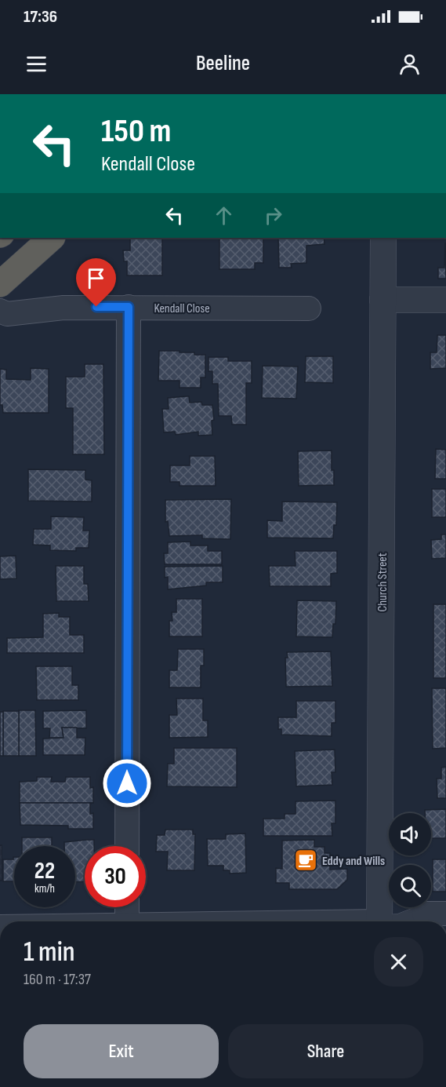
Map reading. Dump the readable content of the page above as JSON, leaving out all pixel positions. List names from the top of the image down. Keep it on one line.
{"streets":{"street":["Kendall Close","Church Street"]},"places":{"cafe":["Eddy and Wills"]},"page":{"status":"17:36","header":"Beeline","turn":["150 m","Kendall Close"],"speed":"22 km/h","limit":"30","heading":["1 min","160 m · 17:37"],"buttons":["Exit","Share"]}}
